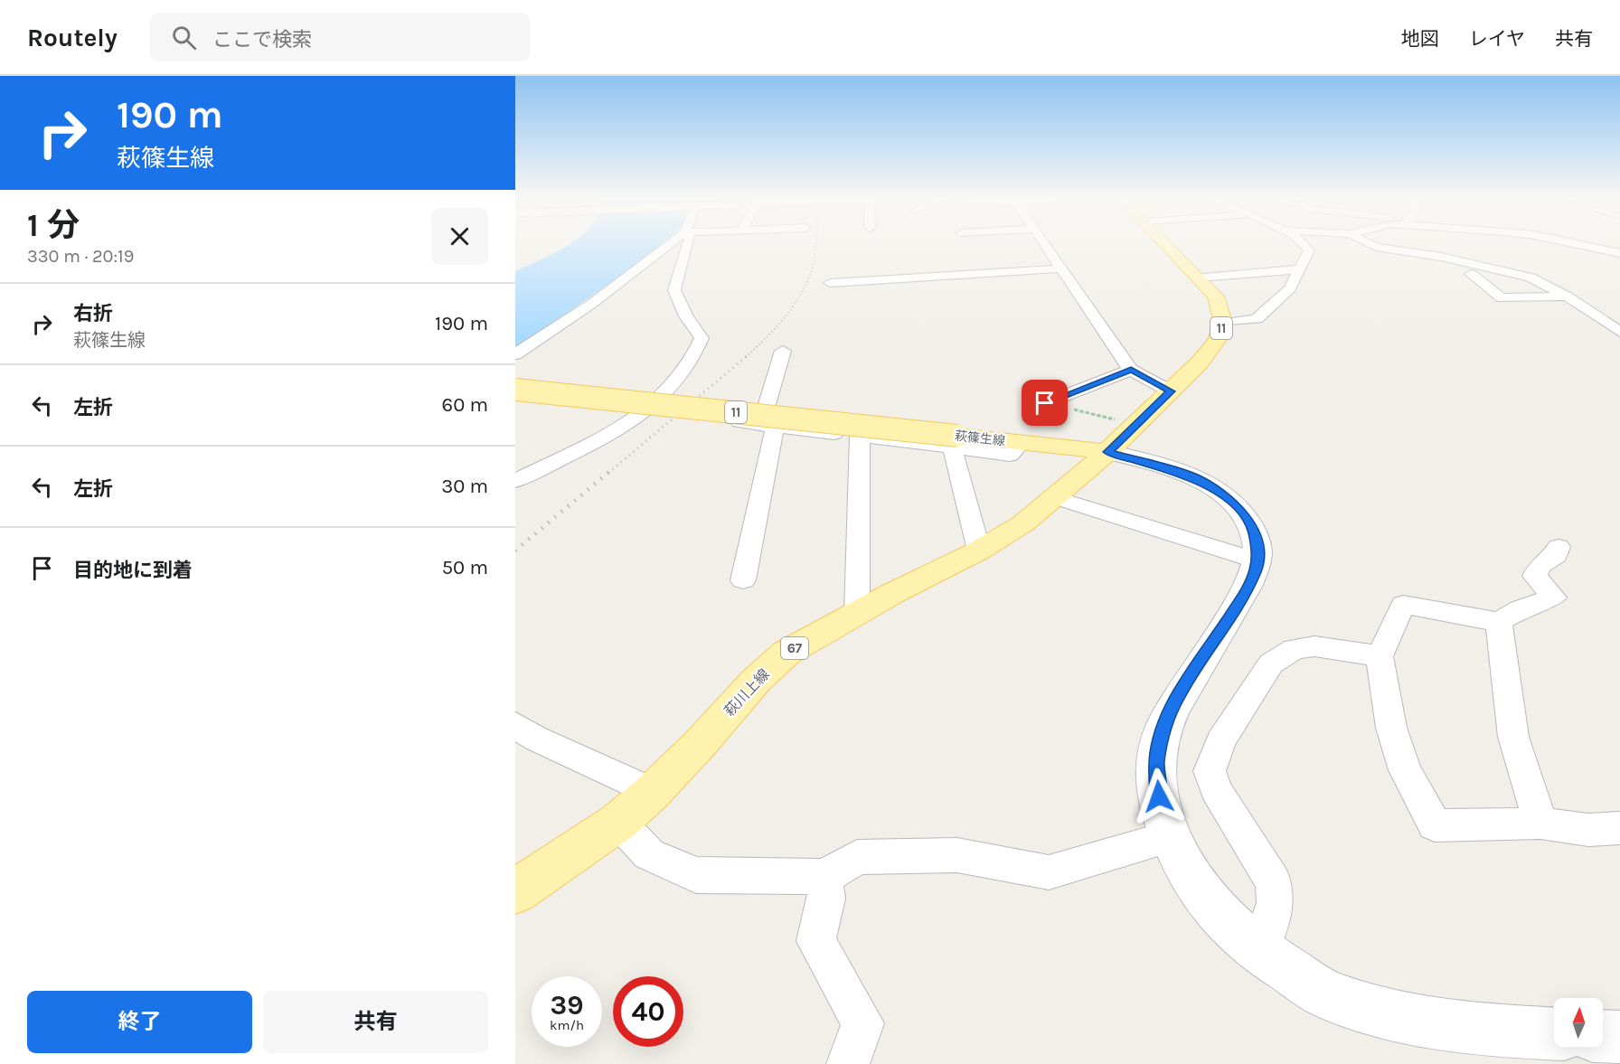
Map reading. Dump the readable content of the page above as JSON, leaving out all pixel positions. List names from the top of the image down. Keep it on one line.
{"streets":{"main road":["11","萩篠生線","67","萩川上線"]},"crossings":[["11","萩篠生線"],["11","萩川上線"],["萩篠生線","萩川上線"]],"north":"top","page":{"header":"Routely","search":"ここで検索","nav":["地図","レイヤ","共有"],"turn":["190 m","萩篠生線"],"heading":["1 分","330 m · 20:19"],"list":[{"name":"右折","note":"萩篠生線","value":"190 m"},{"name":"左折","value":"60 m"},{"name":"左折","value":"30 m"},{"name":"目的地に到着","value":"50 m"}],"speed":"39 km/h","limit":"40","buttons":["終了","共有"]}}
